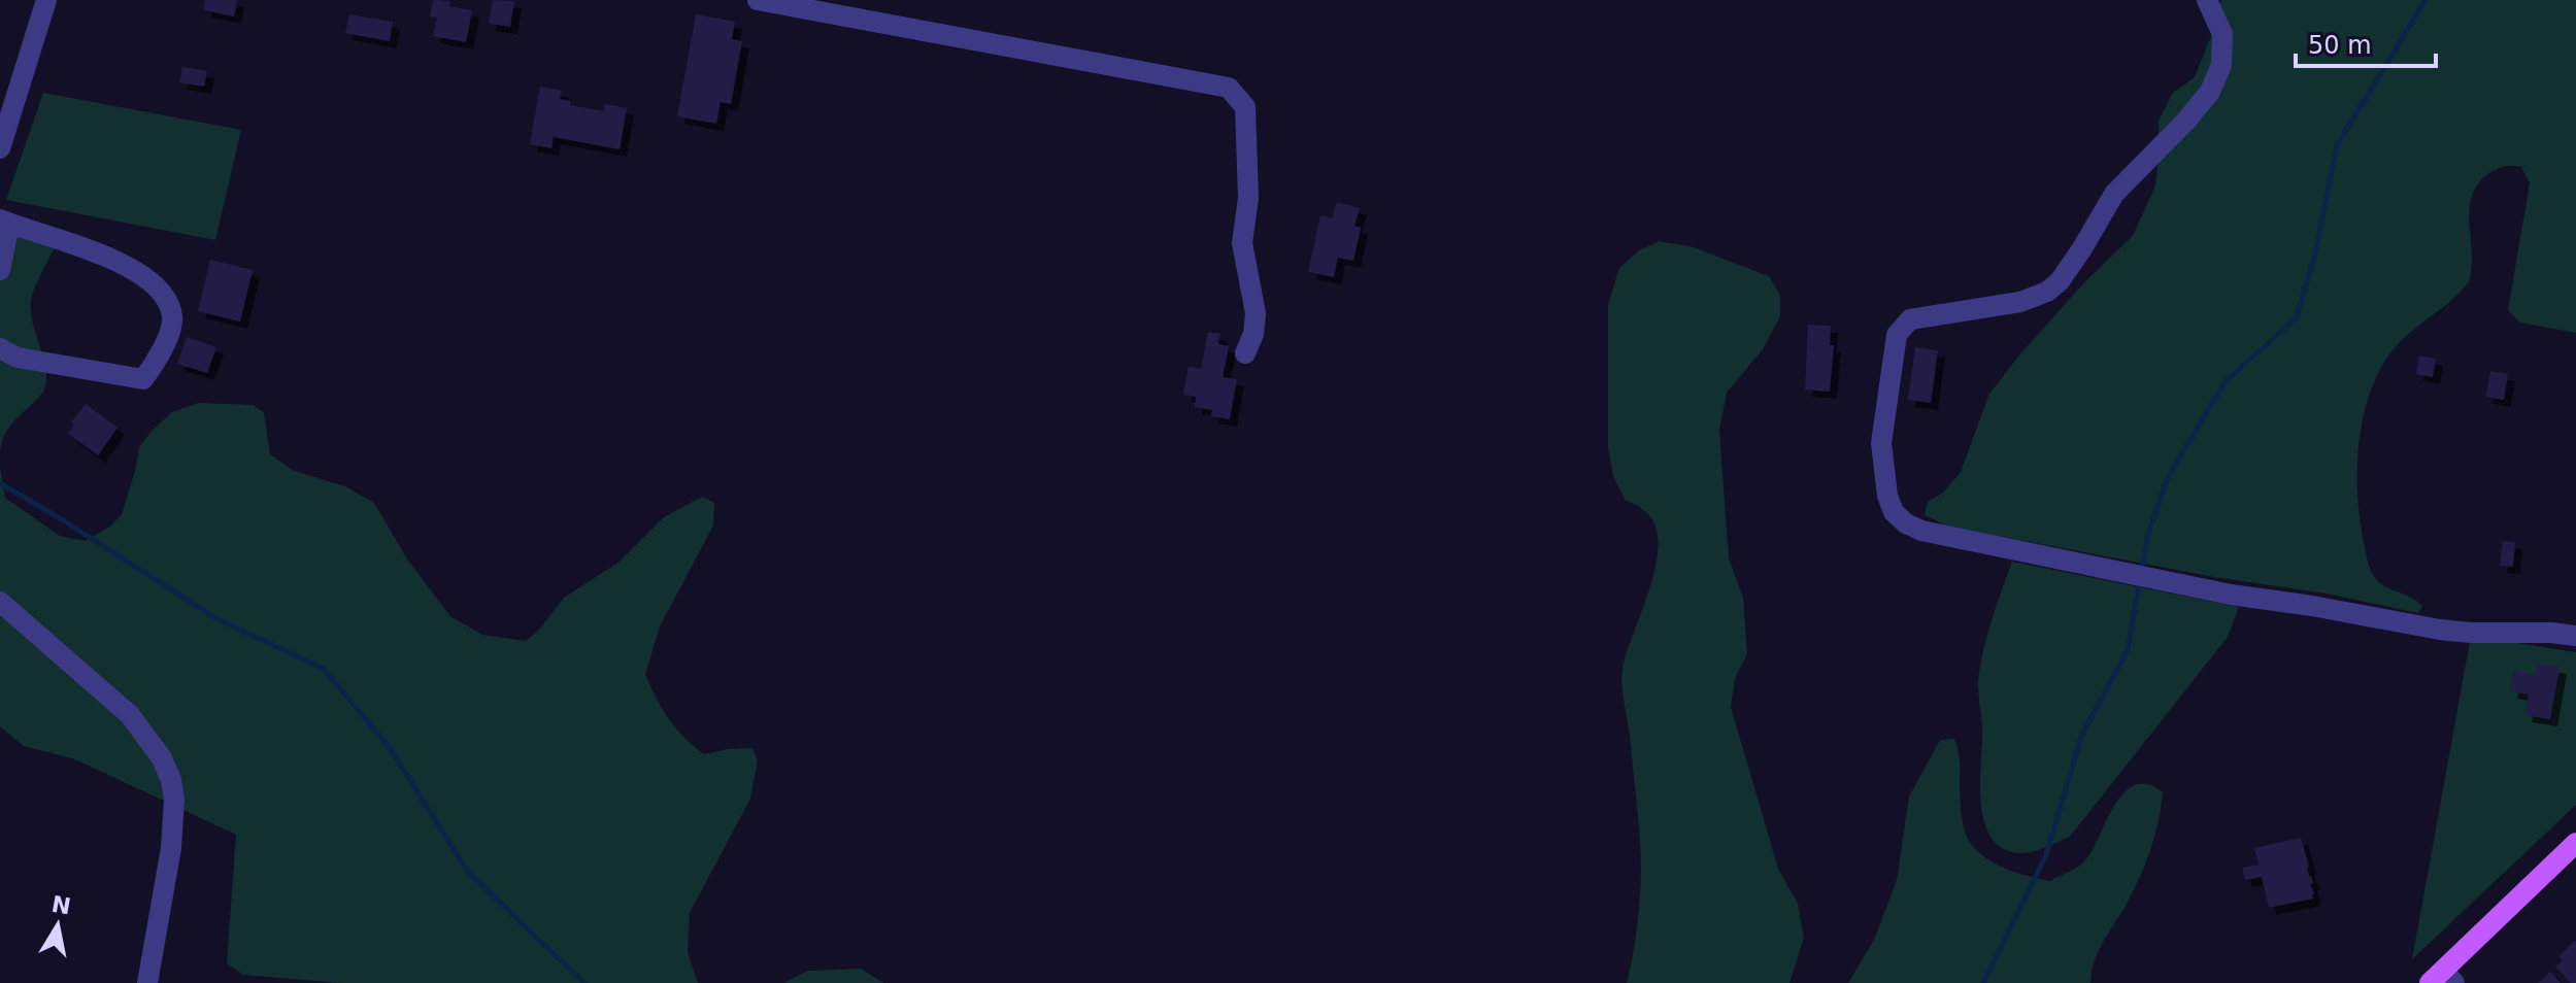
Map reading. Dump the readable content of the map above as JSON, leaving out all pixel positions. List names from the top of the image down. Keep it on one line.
{"scale_bar":"50 m","north":"top"}
